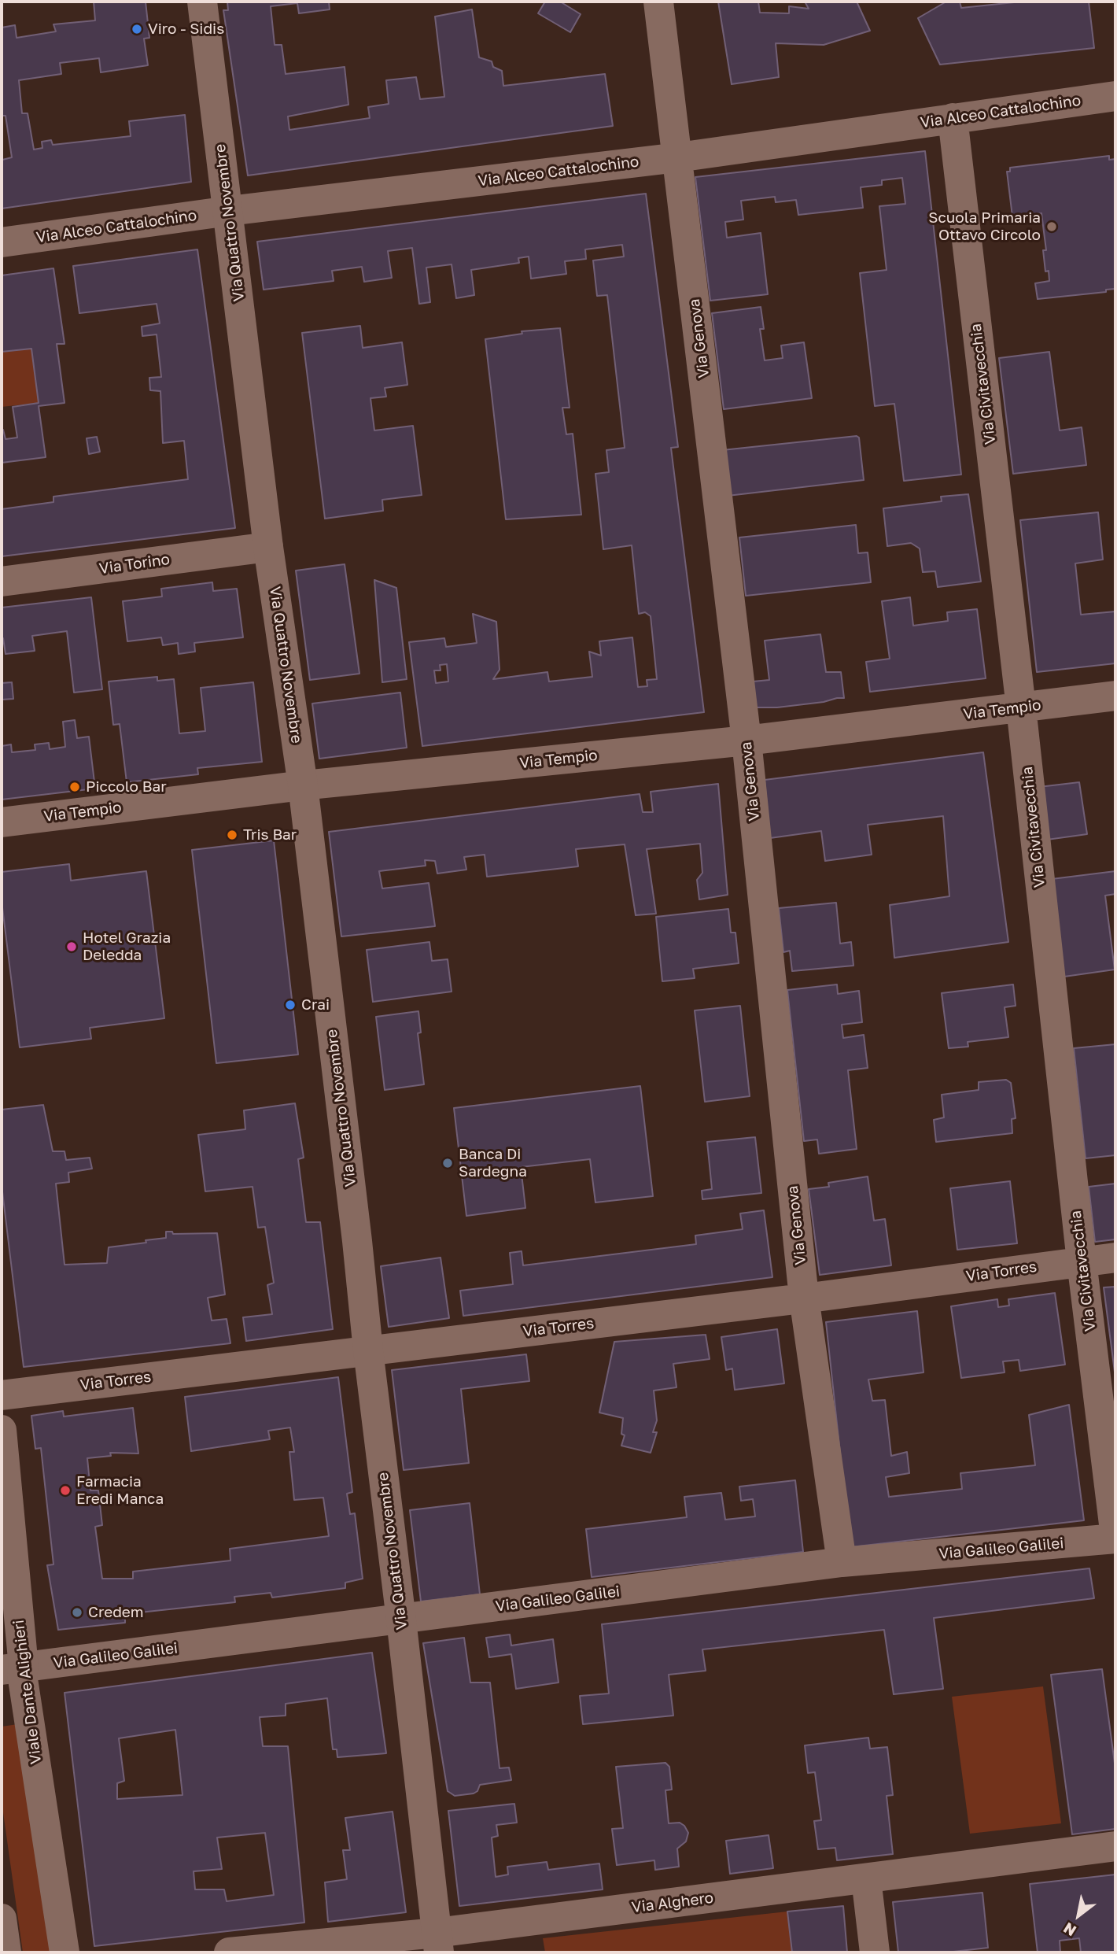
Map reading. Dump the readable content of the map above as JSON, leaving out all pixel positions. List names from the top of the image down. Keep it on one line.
{"streets":{"street":["Via Alceo Cattalochino","Via Quattro Novembre","Via Genova","Via Civitavecchia","Via Torino","Via Tempio","Via Torres","Via Galileo Galilei","Viale Dante Alighieri","Via Alghero"]},"crossings":[["Via Alceo Cattalochino","Via Quattro Novembre"],["Via Alceo Cattalochino","Via Genova"],["Via Alceo Cattalochino","Via Civitavecchia"],["Via Quattro Novembre","Via Torino"],["Via Quattro Novembre","Via Tempio"],["Via Quattro Novembre","Via Torres"],["Via Quattro Novembre","Via Galileo Galilei"],["Via Quattro Novembre","Via Alghero"],["Via Genova","Via Tempio"],["Via Genova","Via Torres"],["Via Genova","Via Galileo Galilei"],["Via Civitavecchia","Via Tempio"],["Via Civitavecchia","Via Torres"],["Via Civitavecchia","Via Galileo Galilei"],["Via Galileo Galilei","Viale Dante Alighieri"]],"places":["Viro - Sidis","Scuola Primaria Ottavo Circolo","Piccolo Bar","Tris Bar","Hotel Grazia Deledda","Crai","Banca Di Sardegna","Farmacia Eredi Manca","Credem"],"north":"bottom left"}
